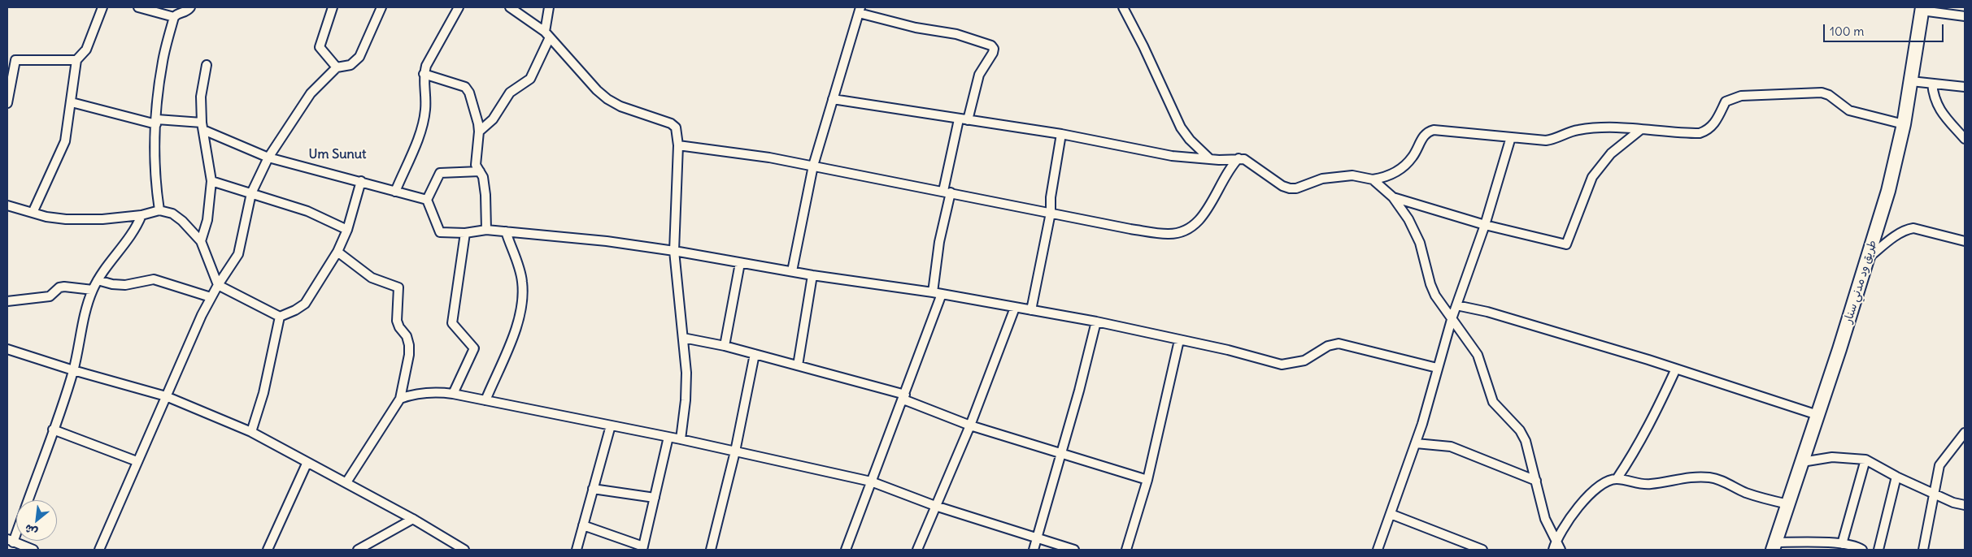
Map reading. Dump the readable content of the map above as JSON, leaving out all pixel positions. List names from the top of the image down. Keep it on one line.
{"streets":{"highway":["طريق ود مدني سنار"]},"districts":["Um Sunut"],"scale_bar":"100 m","north":"bottom left"}
